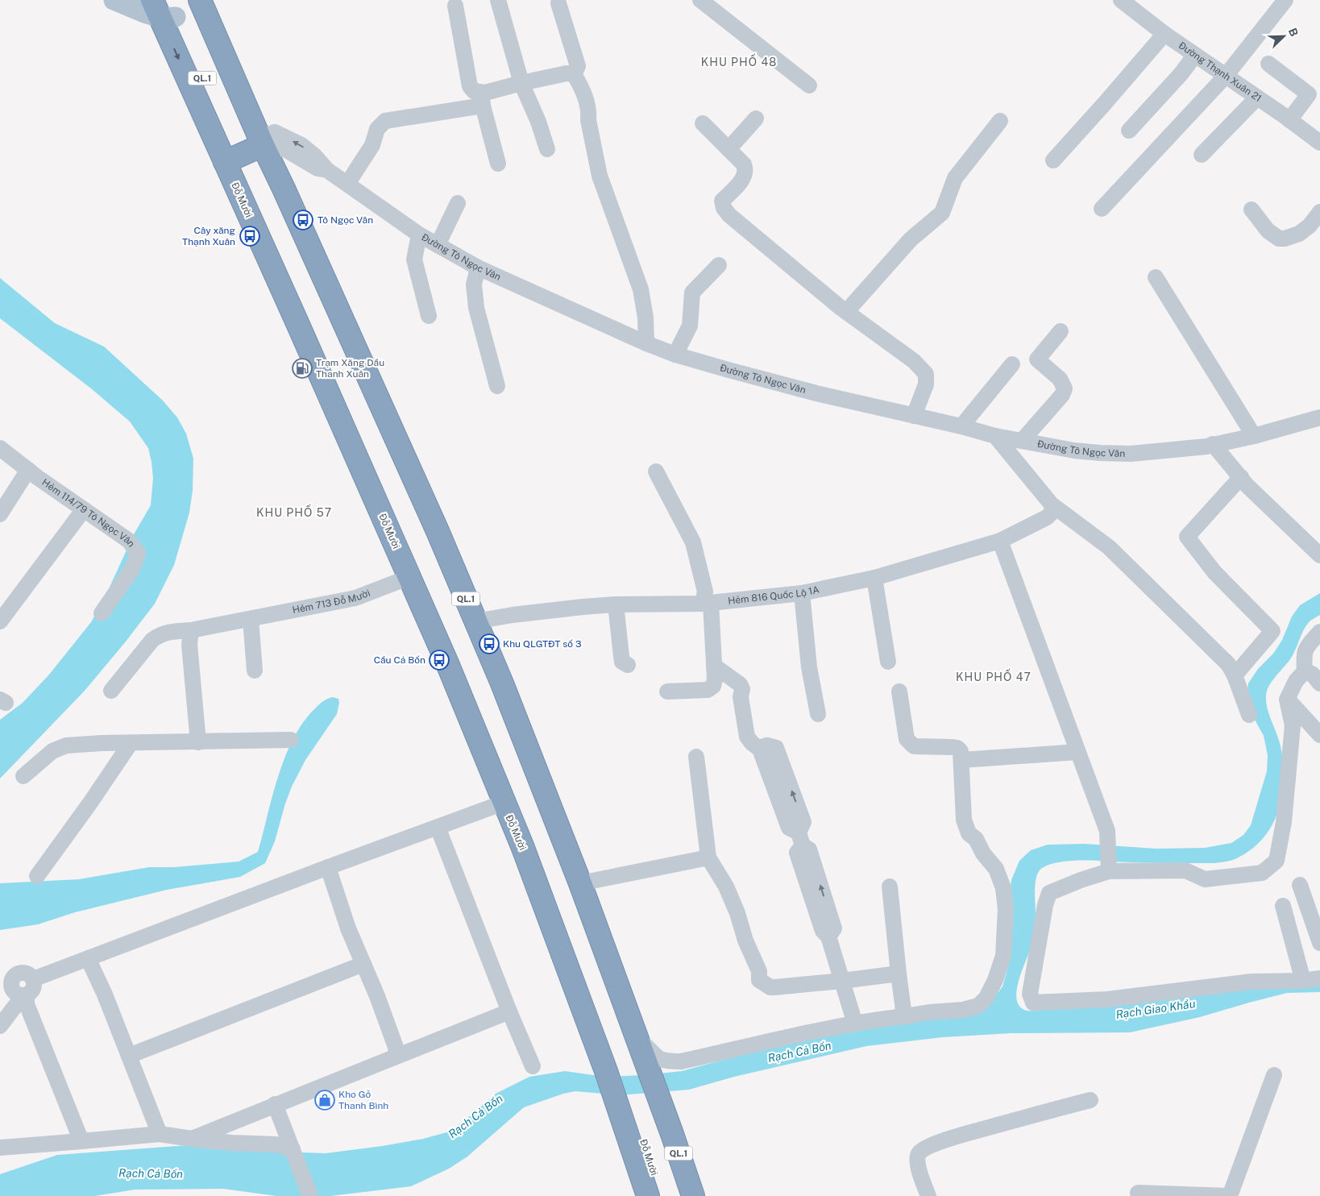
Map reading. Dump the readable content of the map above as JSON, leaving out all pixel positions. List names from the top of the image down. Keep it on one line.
{"streets":{"highway":["QL.1","Đỗ Mười"],"street":["Đường Thạnh Xuân 21","Đường Tô Ngọc Vân","Hẻm 114/79 Tô Ngọc Vân","Hẻm 816 Quốc Lộ 1A","Hẻm 713 Đỗ Mười"]},"crossings":[["QL.1","Đỗ Mười"],["Đỗ Mười","Đường Tô Ngọc Vân"],["Đỗ Mười","Hẻm 816 Quốc Lộ 1A"],["Đỗ Mười","Hẻm 713 Đỗ Mười"]],"districts":["KHU PHỐ 48","KHU PHỐ 57","KHU PHỐ 47"],"water":["Rạch Giao Khẩu","Rạch Cả Bốn"],"places":{"bus stop":["Tô Ngọc Vân","Cây xăng Thạnh Xuân","Khu QLGTĐT số 3","Cầu Cả Bốn"],"fuel station":["Trạm Xăng Dầu Thanh Xuân"],"shop":["Kho Gỗ Thanh Bình"]},"north":"top right"}
